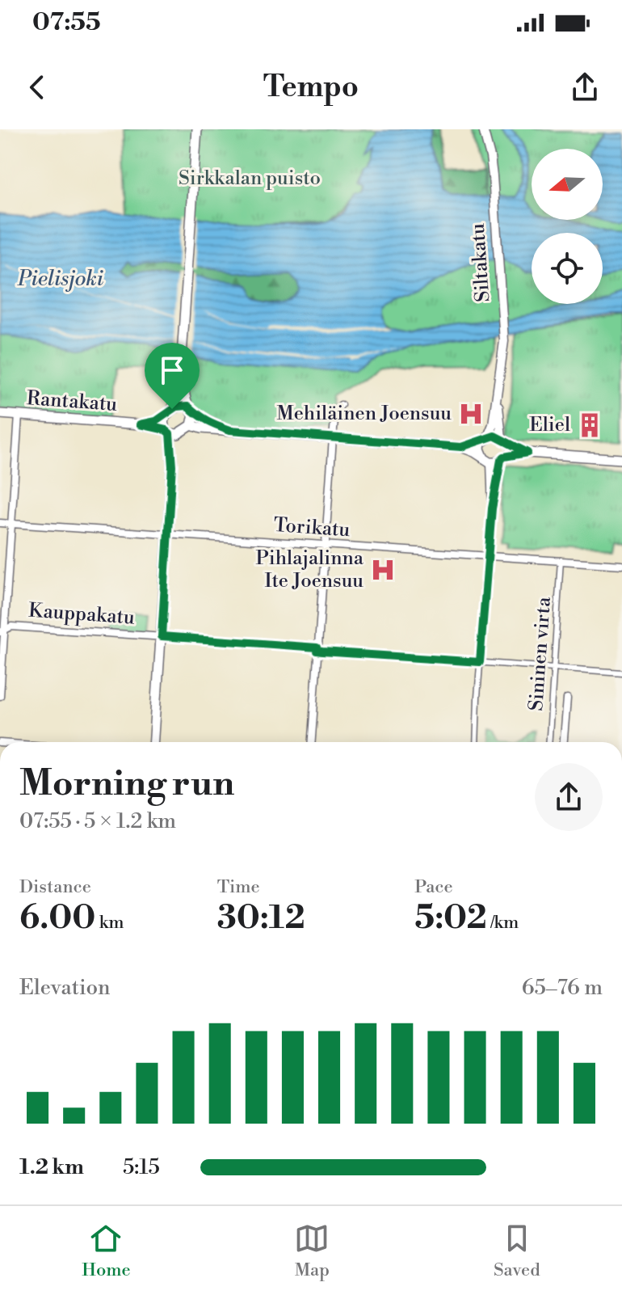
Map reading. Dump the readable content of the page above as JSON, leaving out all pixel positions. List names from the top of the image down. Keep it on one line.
{"streets":{"main road":["Rantakatu"],"street":["Siltakatu","Torikatu","Kauppakatu","Sininen virta"]},"crossings":[["Torikatu","Sininen virta"],["Kauppakatu","Sininen virta"]],"water":["Pielisjoki"],"parks":["Sirkkalan puisto"],"places":{"hospital":["Mehiläinen Joensuu","Pihlajalinna Ite Joensuu"],"building":["Eliel"]},"north":"left","page":{"status":"07:55","header":"Tempo","heading":["Morning run","07:55 · 5 × 1.2 km"],"stats":[["Distance","6.00 km"],["Time","30:12"],["Pace","5:02 /km"]],"chart":["Elevation","65–76 m"],"list":[{"name":"1.2 km","note":"5:15"}],"tabs":["Home","Map","Saved"]}}
